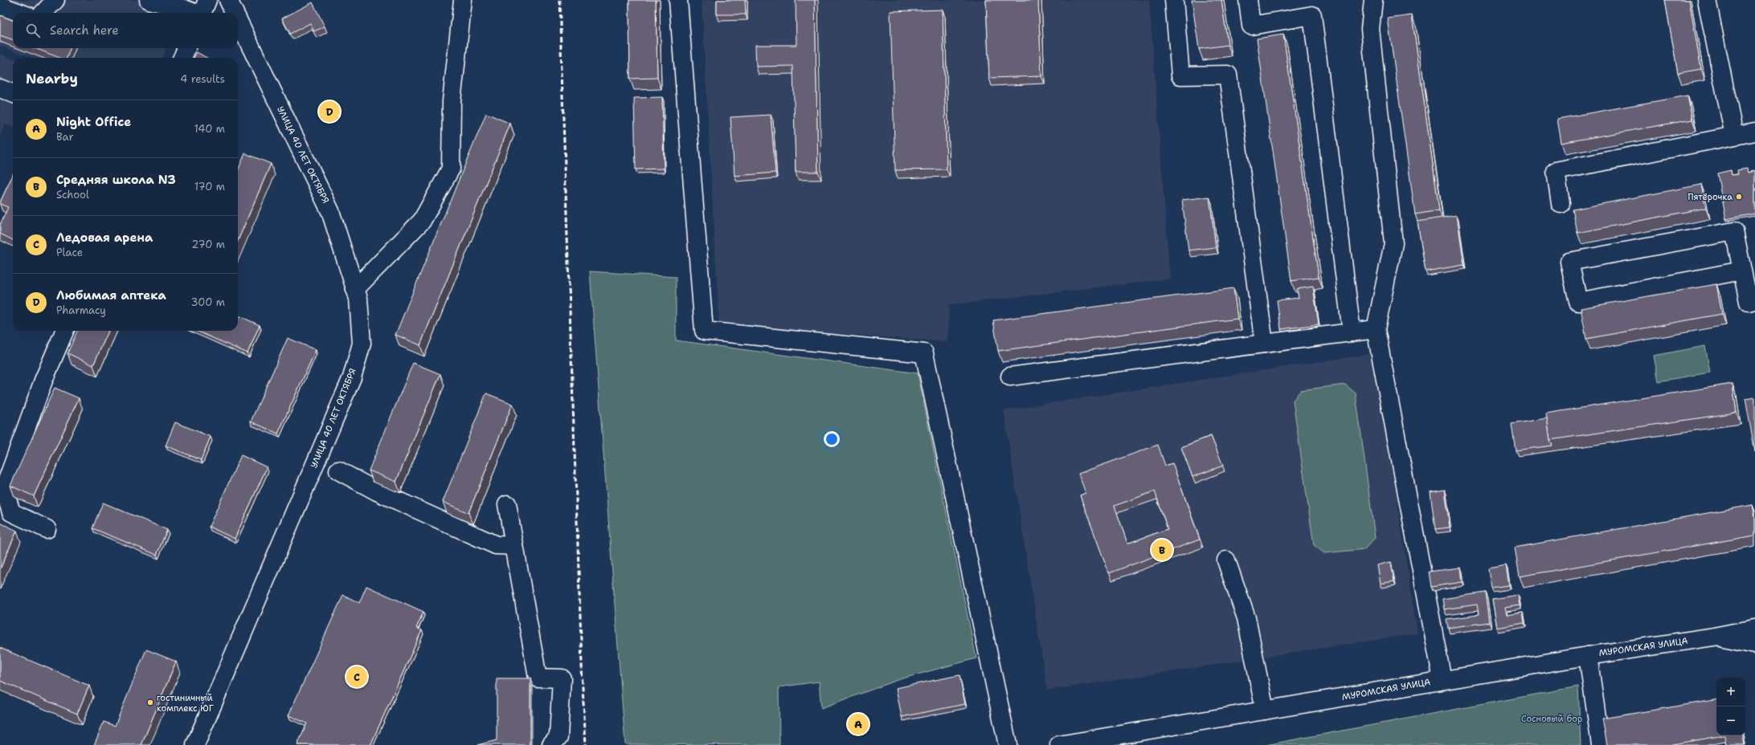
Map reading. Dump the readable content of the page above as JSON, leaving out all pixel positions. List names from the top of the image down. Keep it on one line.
{"streets":{"main road":["УЛИЦА 40 ЛЕТ ОКТЯБРЯ","МУРОМСКАЯ УЛИЦА"]},"parks":["Сосновый бор"],"places":["Пятёрочка","гостиничный комплекс ЮГ"],"page":{"search":"Search here","heading":["Nearby","4 results"],"pins":["D","B","C","A"],"list":[{"mark":"A","name":"Night Office","note":"Bar","value":"140 m"},{"mark":"B","name":"Средняя школа N3","note":"School","value":"170 m"},{"mark":"C","name":"Ледовая арена","note":"Place","value":"270 m"},{"mark":"D","name":"Любимая аптека","note":"Pharmacy","value":"300 m"}],"map_buttons":["+","−"]}}
